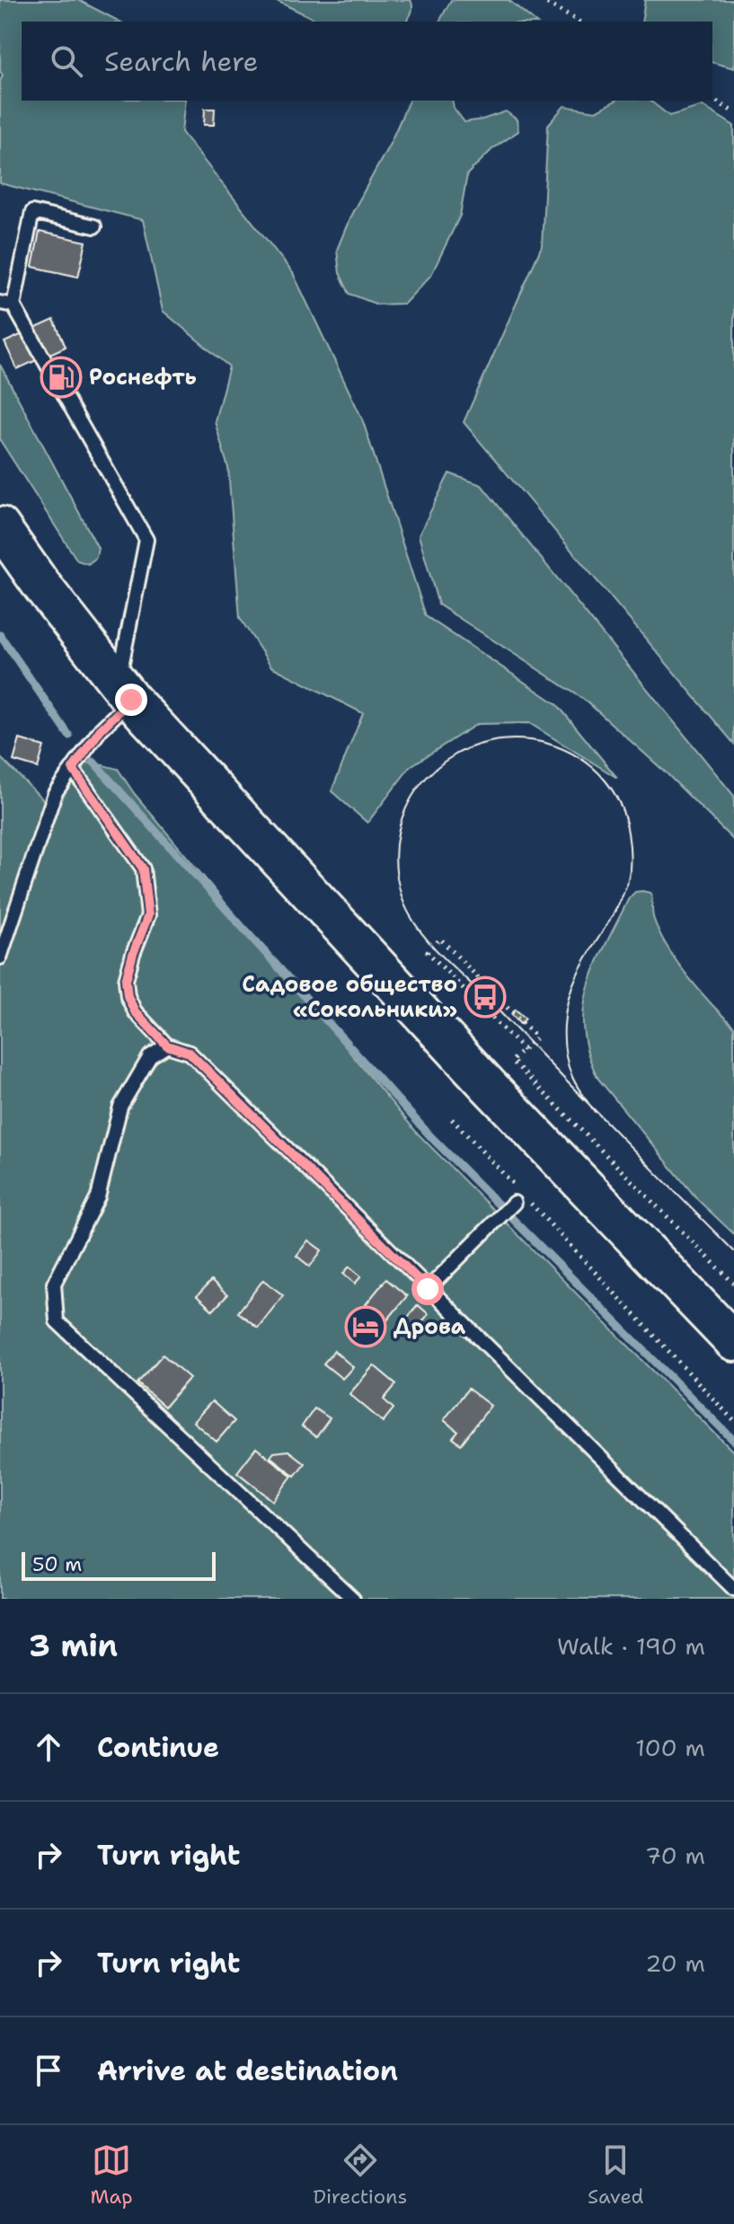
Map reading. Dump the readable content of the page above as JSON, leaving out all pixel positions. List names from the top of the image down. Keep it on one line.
{"places":{"fuel station":["Роснефть"],"bus stop":["Садовое общество «Сокольники»"],"hotel":["Дрова"]},"scale_bar":"50 m","page":{"search":"Search here","scale":"50 m","heading":["3 min","Walk · 190 m"],"list":[["Continue","100 m"],["Turn right","70 m"],["Turn right","20 m"],"Arrive at destination"],"nav":["Map","Directions","Saved"]}}
